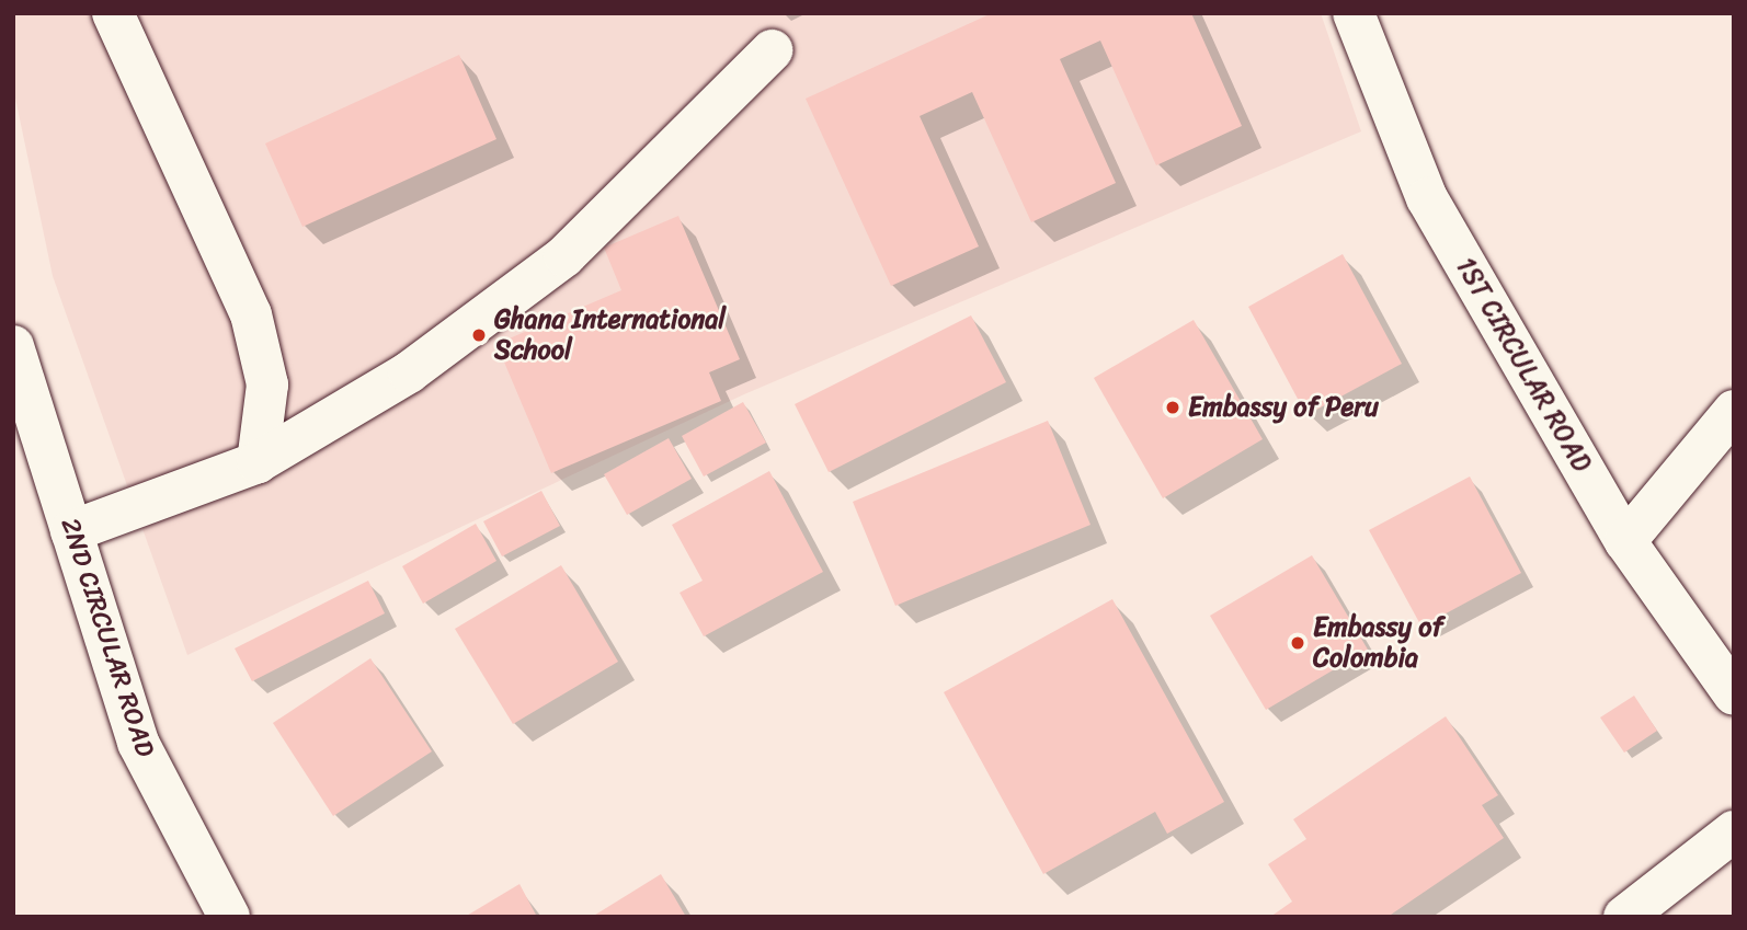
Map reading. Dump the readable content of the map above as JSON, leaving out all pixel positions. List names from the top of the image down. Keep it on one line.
{"streets":{"street":["1ST CIRCULAR ROAD","2ND CIRCULAR ROAD"]},"places":["Ghana International School","Embassy of Peru","Embassy of Colombia"]}
